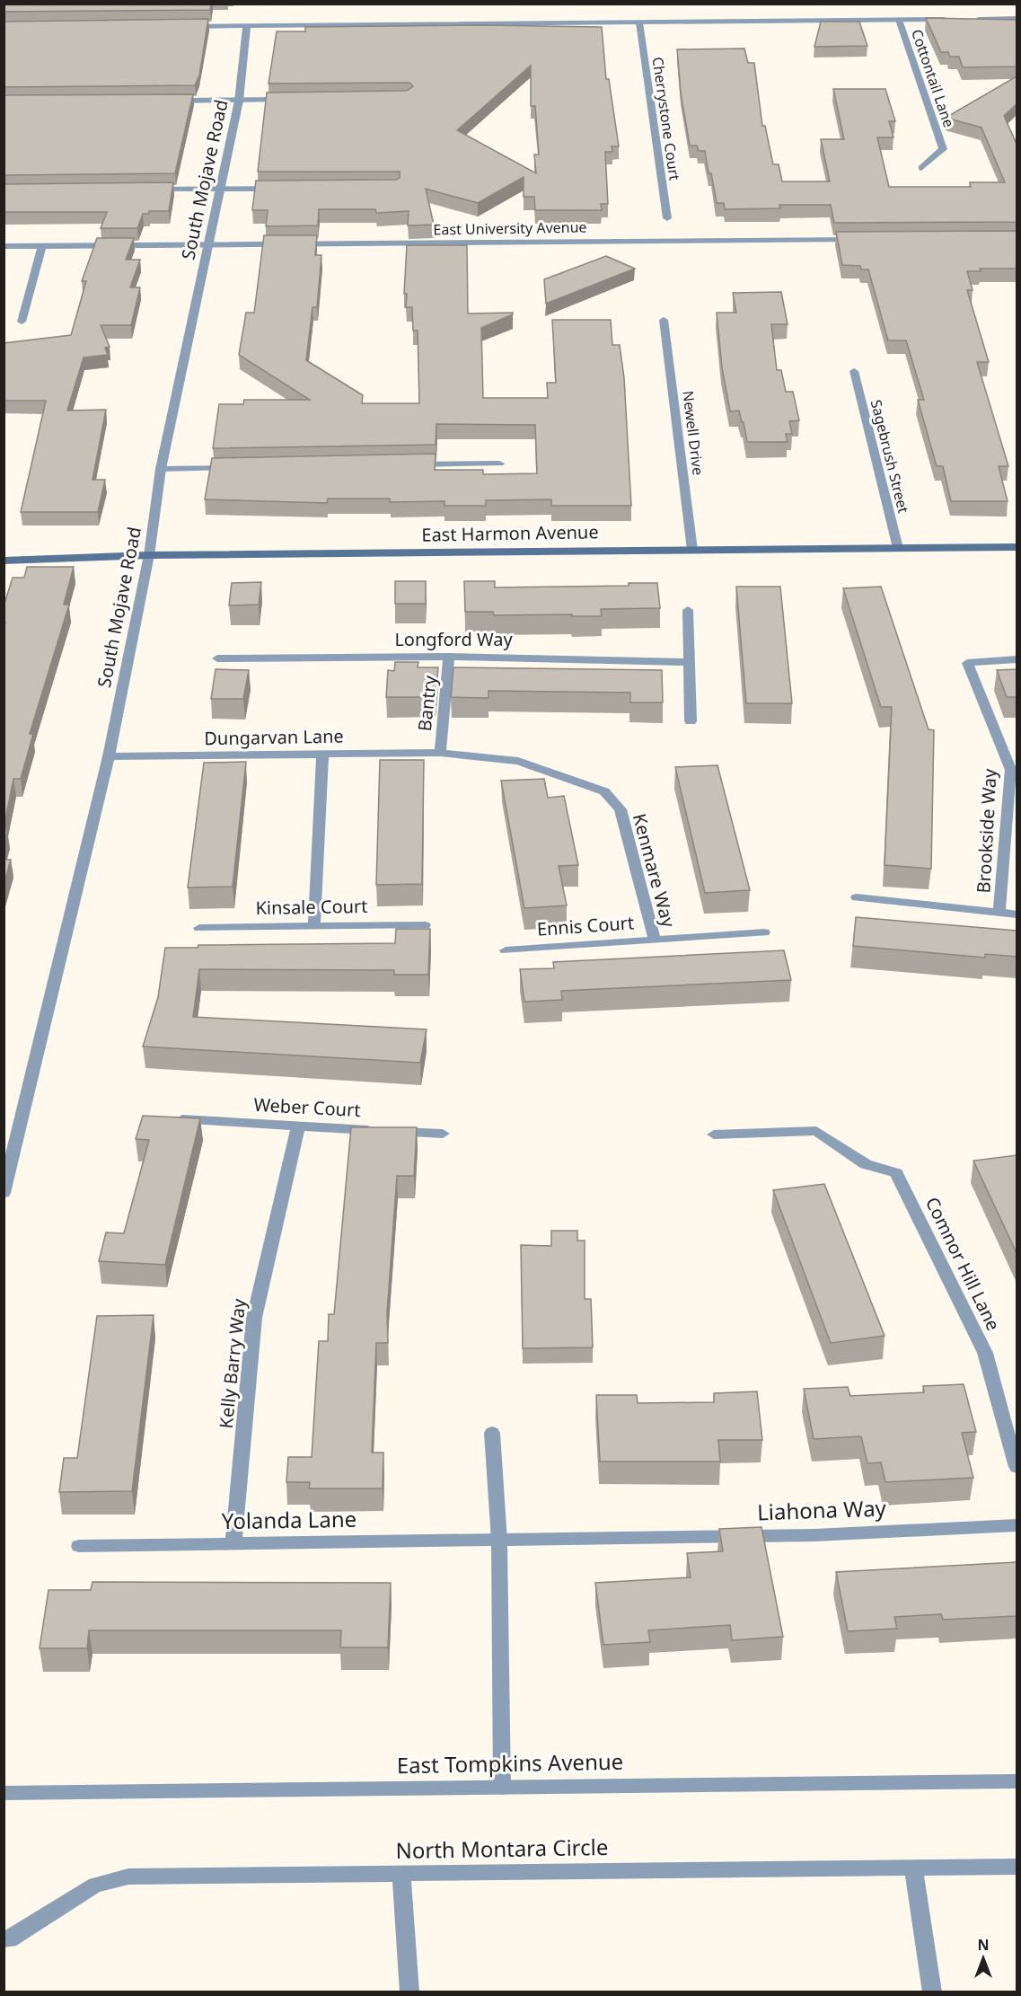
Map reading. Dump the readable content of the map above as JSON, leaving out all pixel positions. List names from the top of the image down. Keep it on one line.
{"streets":{"main road":["East Harmon Avenue"],"street":["Cottontail Lane","Cherrystone Court","South Mojave Road","East University Avenue","Newell Drive","Sagebrush Street","Longford Way","Bantry","Dungarvan Lane","Brookside Way","Kenmare Way","Kinsale Court","Ennis Court","Weber Court","Comnor Hill Lane","Kelly Barry Way","Liahona Way","Yolanda Lane","East Tompkins Avenue","North Montara Circle"]},"crossings":[["South Mojave Road","East University Avenue"],["South Mojave Road","East Harmon Avenue"],["South Mojave Road","Dungarvan Lane"],["Newell Drive","East Harmon Avenue"],["Sagebrush Street","East Harmon Avenue"],["Longford Way","Bantry"],["Bantry","Dungarvan Lane"],["Bantry","Kenmare Way"],["Dungarvan Lane","Kenmare Way"],["Kenmare Way","Ennis Court"],["Weber Court","Kelly Barry Way"],["Kelly Barry Way","Yolanda Lane"],["Liahona Way","Yolanda Lane"]],"north":"top"}
